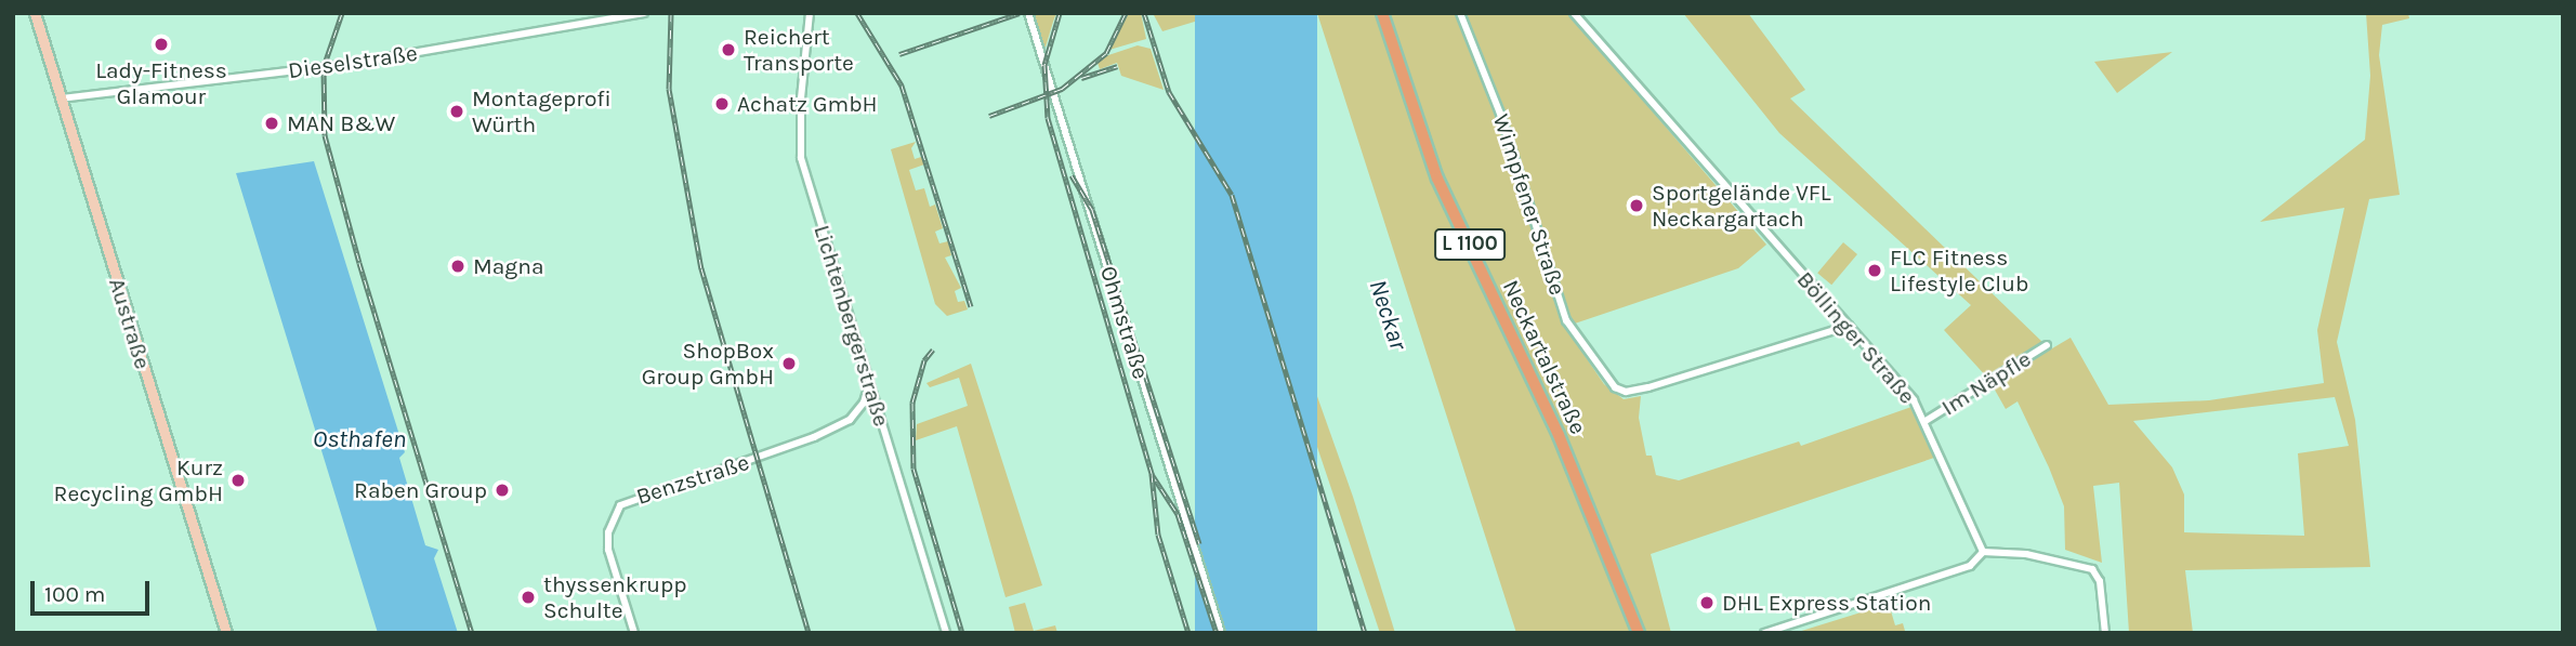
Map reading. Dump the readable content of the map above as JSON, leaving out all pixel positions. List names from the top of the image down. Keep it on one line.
{"streets":{"main road":["L 1100","Austraße","Neckartalstraße"],"street":["Dieselstraße","Wimpfener Straße","Ohmstraße","Lichtenbergerstraße","Böllinger Straße","Im Näpfle","Benzstraße"]},"crossings":[["Dieselstraße","Austraße"],["Wimpfener Straße","Böllinger Straße"],["Lichtenbergerstraße","Benzstraße"],["Böllinger Straße","Im Näpfle"]],"water":["Neckar","Osthafen"],"places":["Lady-Fitness Glamour","Reichert Transporte","Achatz GmbH","Montageprofi Würth","MAN B&W","Sportgelände VFL Neckargartach","Magna","FLC Fitness Lifestyle Club","ShopBox Group GmbH","Kurz Recycling GmbH","Raben Group","thyssenkrupp Schulte","DHL Express Station"],"scale_bar":"100 m"}
